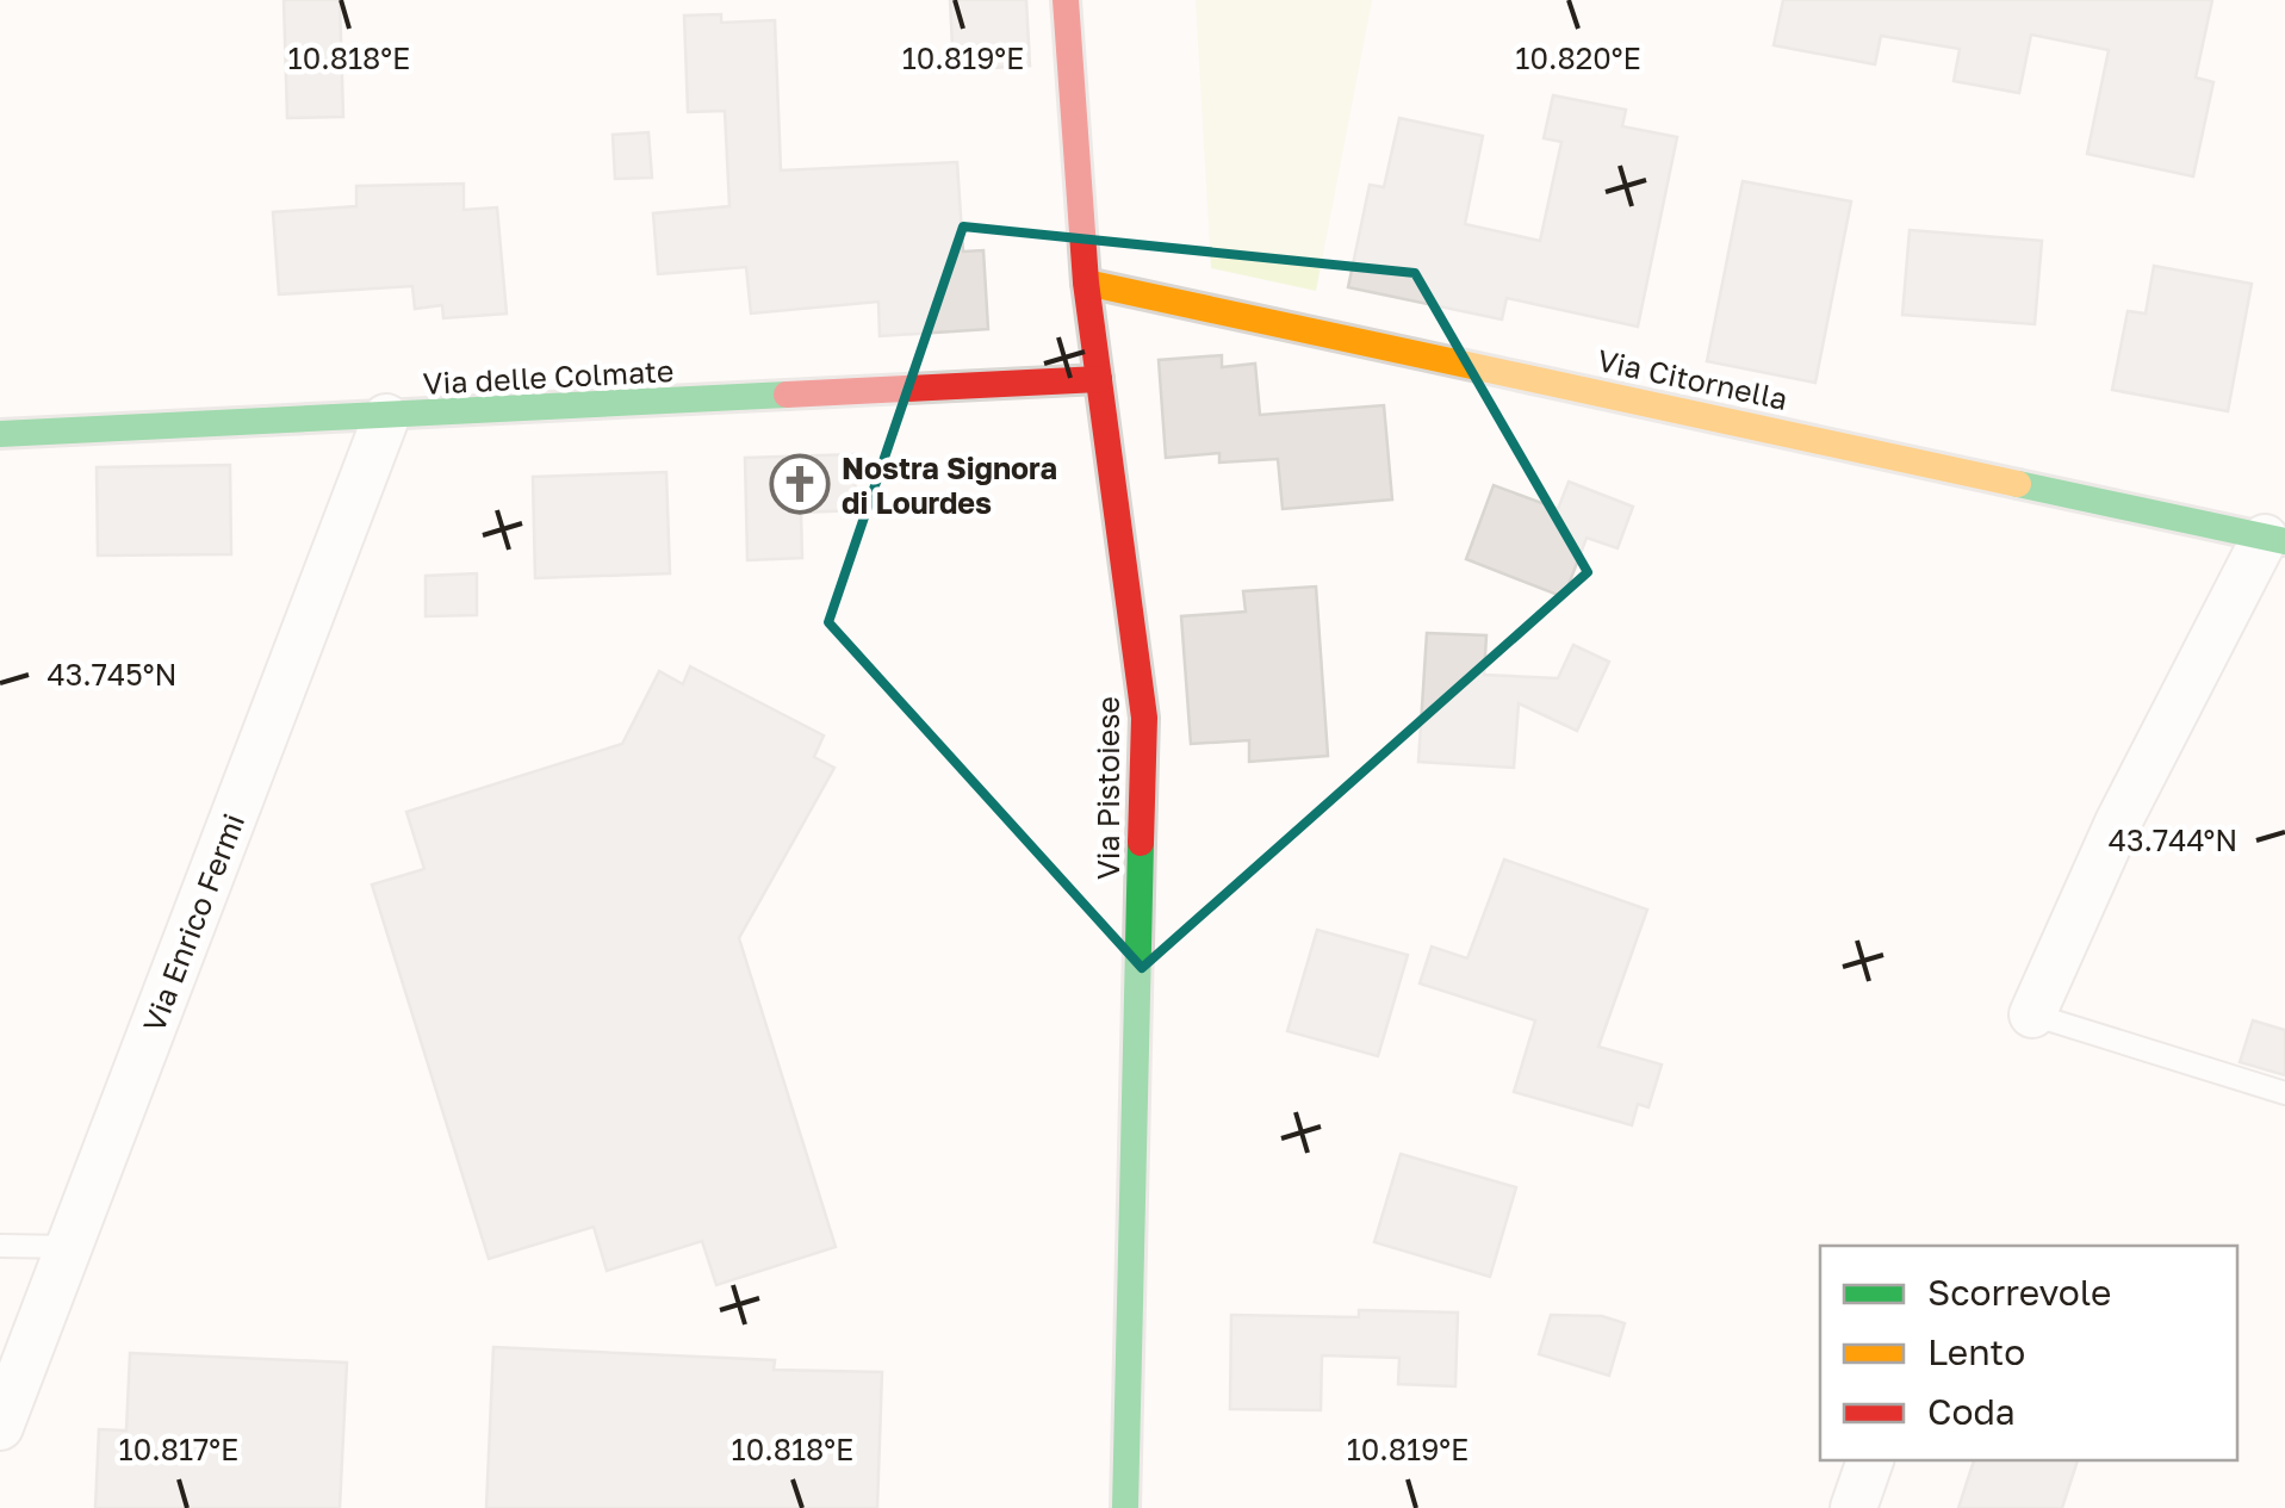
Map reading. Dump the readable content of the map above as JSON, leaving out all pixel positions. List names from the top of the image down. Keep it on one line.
{"streets":{"street":["Via delle Colmate","Via Citornella","Via Pistoiese","Via Enrico Fermi"]},"crossings":[["Via delle Colmate","Via Pistoiese"],["Via delle Colmate","Via Enrico Fermi"],["Via Citornella","Via Pistoiese"]],"places":{"church":["Nostra Signora di Lourdes"]},"legend":["Scorrevole","Lento","Coda"],"coordinates":["10.818°E","10.819°E","10.820°E","43.745°N","43.744°N","10.817°E"]}
